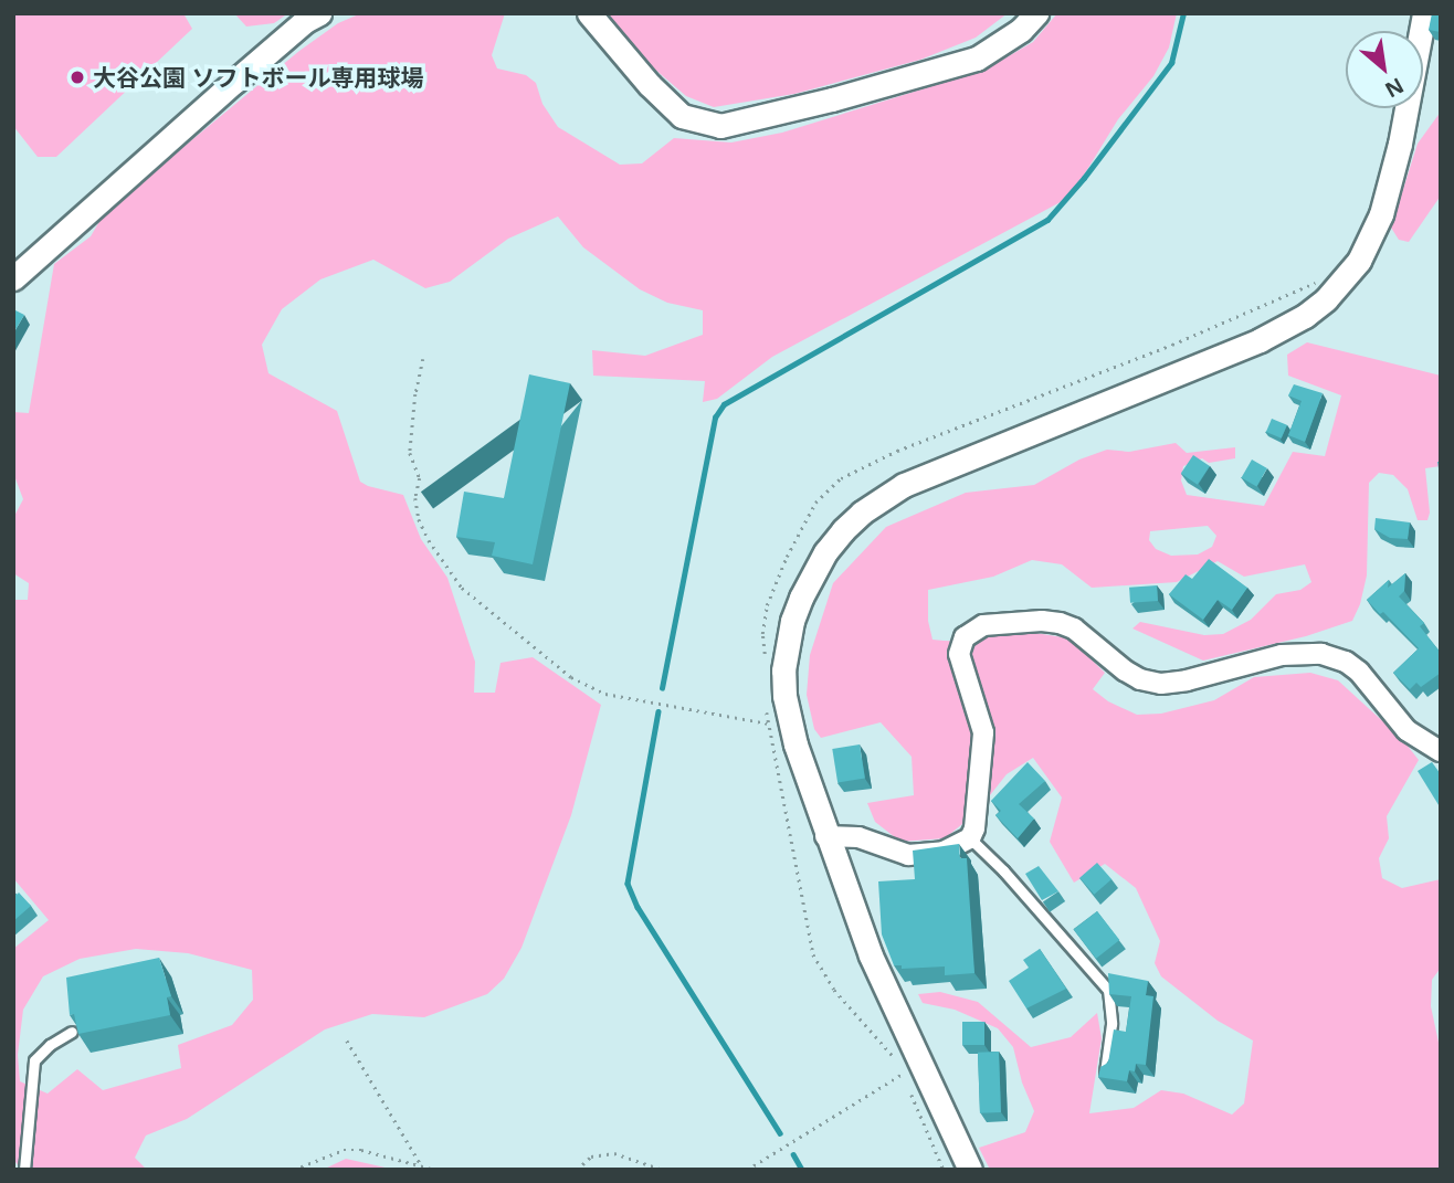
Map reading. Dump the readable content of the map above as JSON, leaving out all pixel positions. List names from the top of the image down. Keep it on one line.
{"places":["大谷公園 ソフトボール専用球場"],"north":"bottom right"}
